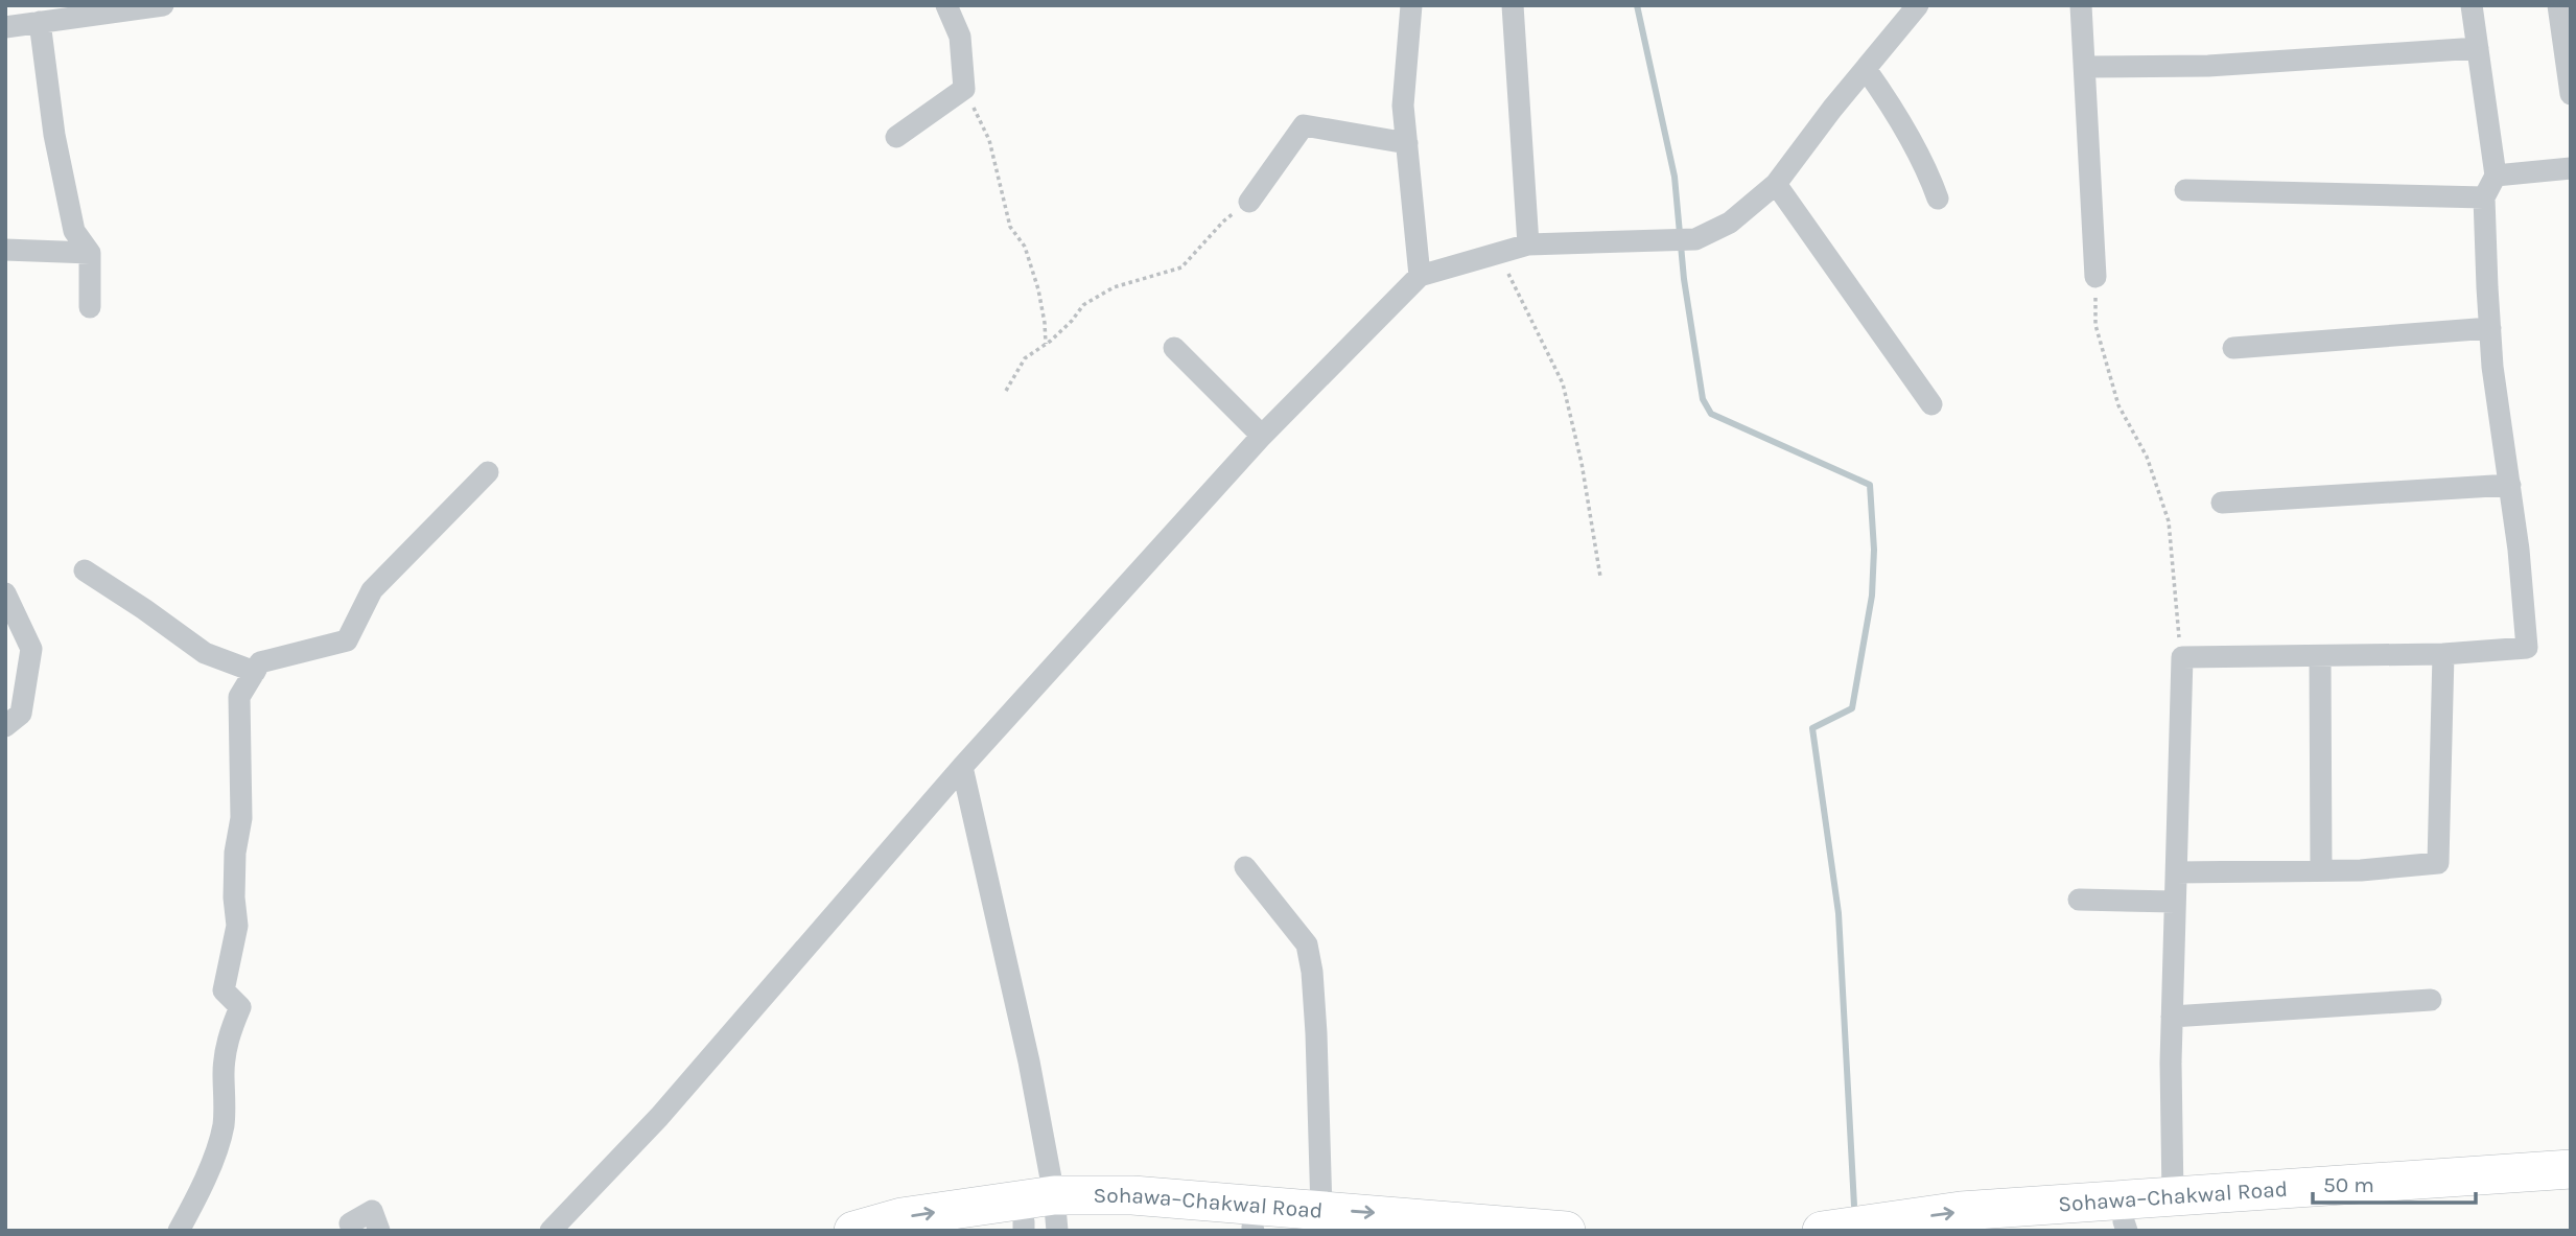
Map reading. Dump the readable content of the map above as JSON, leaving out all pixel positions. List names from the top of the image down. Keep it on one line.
{"streets":{"highway":["Sohawa–Chakwal Road"]},"scale_bar":"50 m"}
